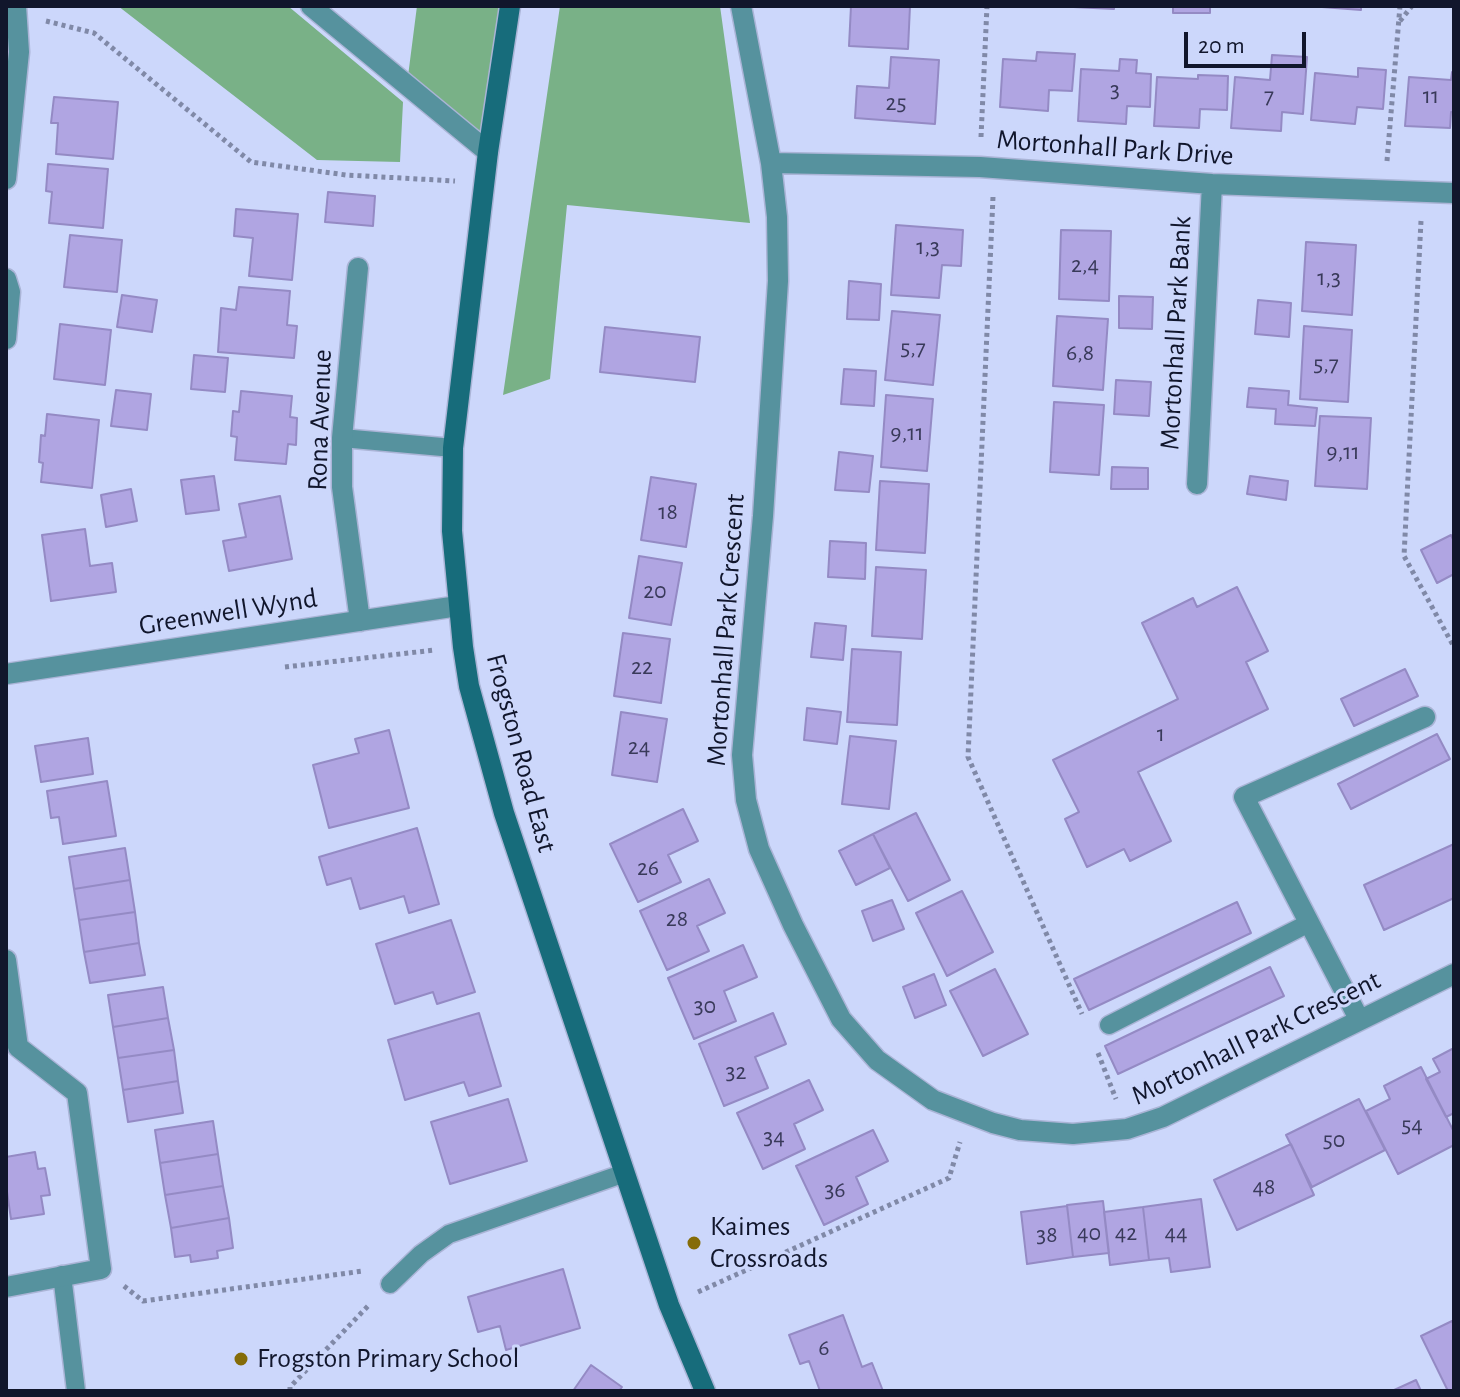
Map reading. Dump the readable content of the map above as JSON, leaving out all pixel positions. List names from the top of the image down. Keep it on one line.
{"streets":{"main road":["Frogston Road East"],"street":["Mortonhall Park Drive","Mortonhall Park Bank","Rona Avenue","Greenwell Wynd","Mortonhall Park Crescent"]},"crossings":[["Mortonhall Park Drive","Mortonhall Park Bank"],["Mortonhall Park Drive","Mortonhall Park Crescent"],["Rona Avenue","Greenwell Wynd"],["Greenwell Wynd","Frogston Road East"]],"places":["Kaimes Crossroads","Frogston Primary School"],"house_numbers":["3","7","11","25","1,3","2,4","1,3","5,7","6,8","5,7","9,11","9,11","18","20","22","1","24","26","28","30","32","54","34","50","48","36","40","42","44","38","6"],"scale_bar":"20 m"}
